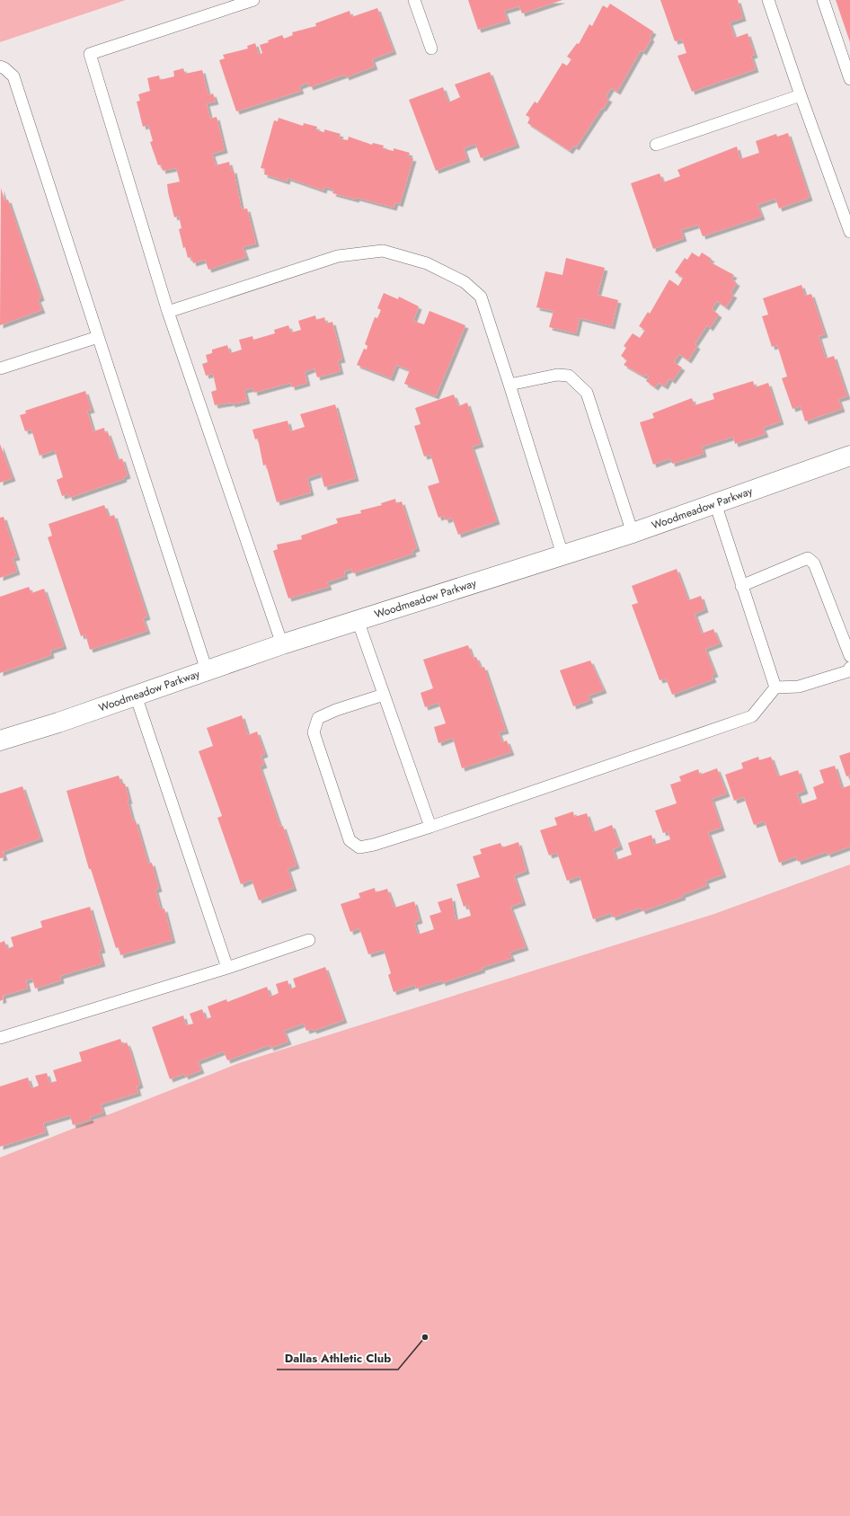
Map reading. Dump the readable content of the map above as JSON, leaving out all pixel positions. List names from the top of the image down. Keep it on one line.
{"streets":{"street":["Woodmeadow Parkway"]},"places":["Dallas Athletic Club"]}
